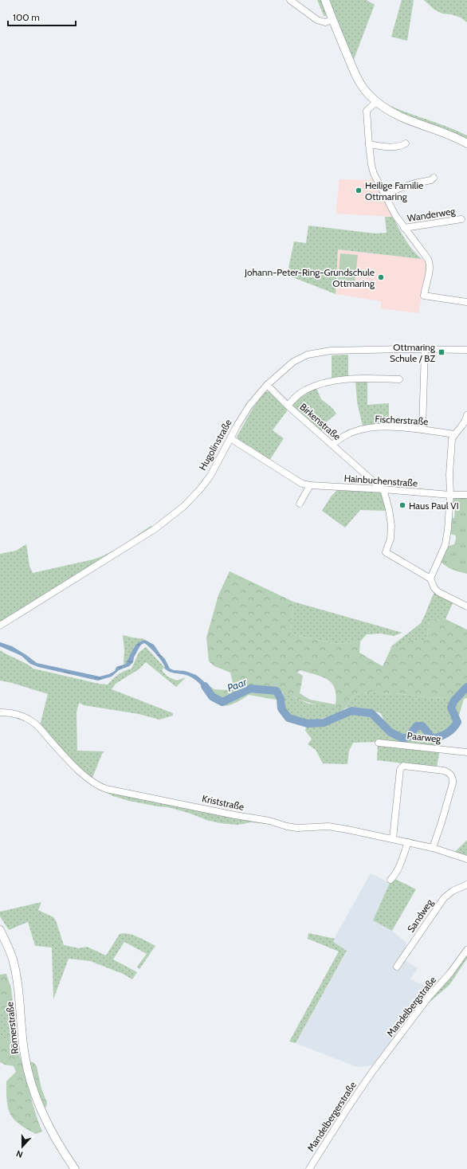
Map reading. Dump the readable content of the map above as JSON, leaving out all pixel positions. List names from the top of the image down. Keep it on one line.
{"streets":{"main road":["Römerstraße"],"street":["Wanderweg","Fischerstraße","Birkenstraße","Hugolinstraße","Hainbuchenstraße","Paarweg","Kriststraße","Sandweg","Mandelbergstraße","Mandelbergerstraße"]},"crossings":[["Fischerstraße","Birkenstraße"],["Birkenstraße","Hugolinstraße"],["Birkenstraße","Hainbuchenstraße"],["Hugolinstraße","Hainbuchenstraße"],["Mandelbergstraße","Mandelbergerstraße"]],"water":["Paar"],"places":{"other":["Heilige Familie Ottmaring","Johann-Peter-Ring-Grundschule Ottmaring","Haus Paul VI"],"transit":["Ottmaring Schule / BZ"]},"scale_bar":"100 m","north":"bottom"}
